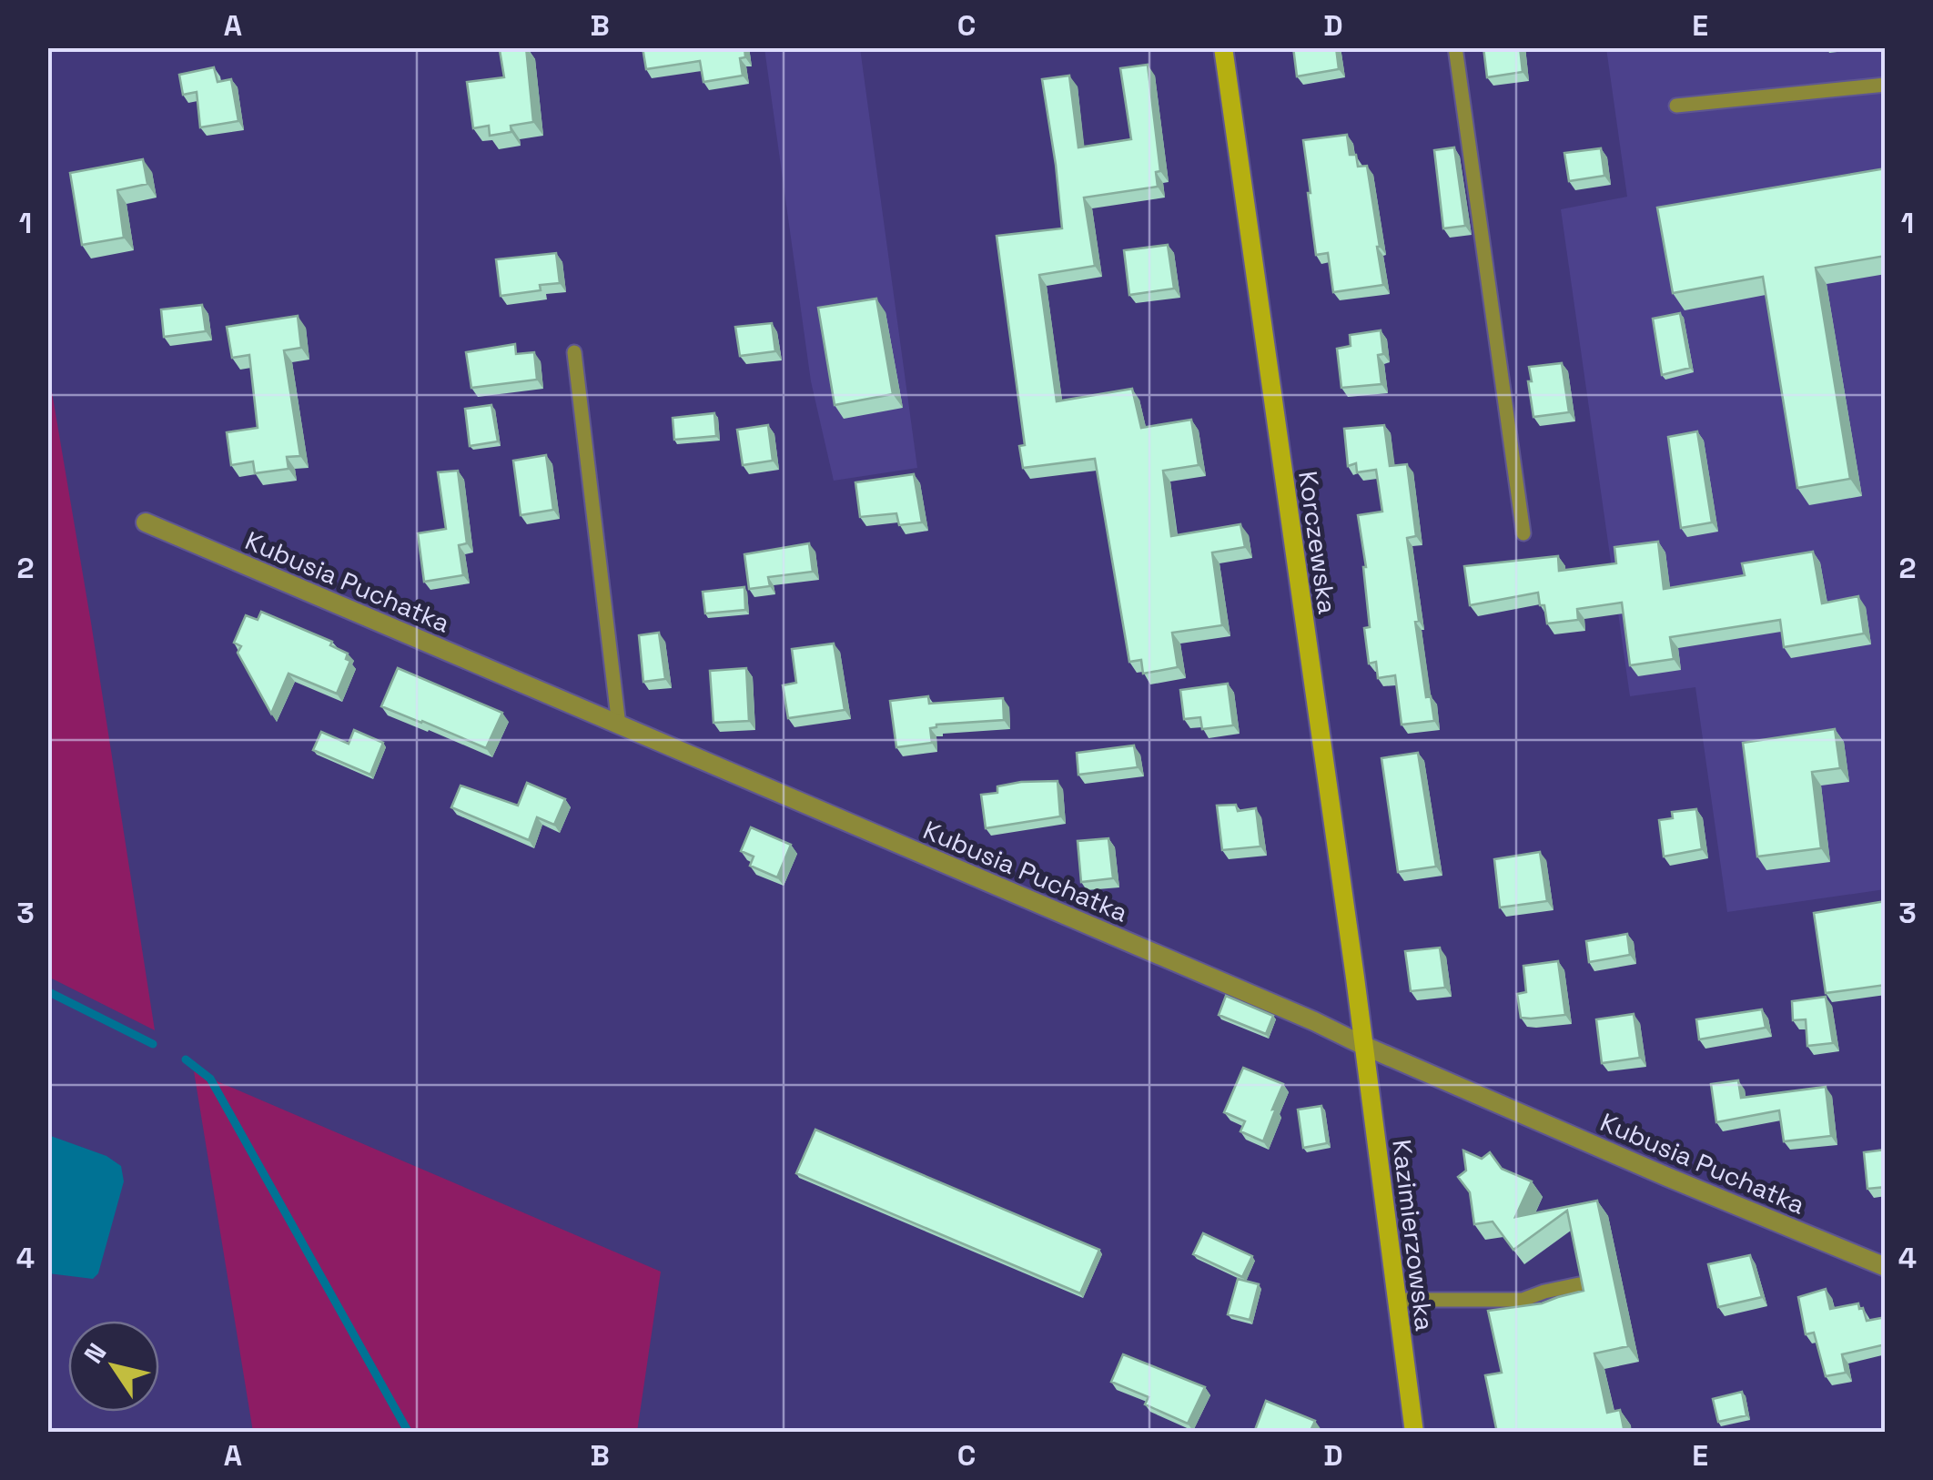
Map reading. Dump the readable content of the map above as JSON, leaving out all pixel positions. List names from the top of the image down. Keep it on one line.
{"streets":{"street":["Korczewska","Kubusia Puchatka","Kazimierzowska"]},"crossings":[["Korczewska","Kubusia Puchatka"],["Korczewska","Kazimierzowska"],["Kubusia Puchatka","Kazimierzowska"]],"north":"top left","grid":{"columns":["A","B","C","D","E"],"rows":["1","2","3","4"]}}
